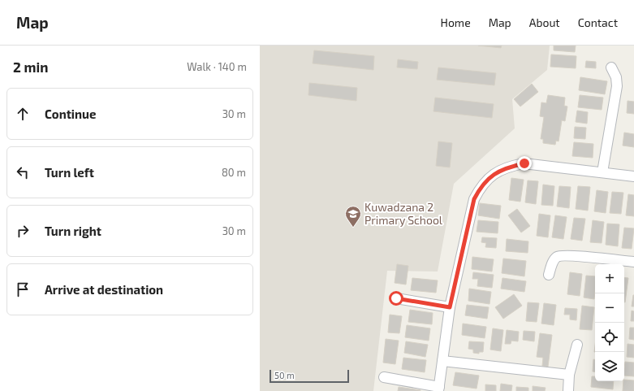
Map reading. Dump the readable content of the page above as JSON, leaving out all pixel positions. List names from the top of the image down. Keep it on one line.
{"places":{"school or university":["Kuwadzana 2 Primary School"]},"scale_bar":"50 m","page":{"header":"Map","nav":["Home","Map","About","Contact"],"heading":["2 min","Walk · 140 m"],"list":[["Continue","30 m"],["Turn left","80 m"],["Turn right","30 m"],"Arrive at destination"],"map_buttons":["+","−"],"scale":"50 m"}}
